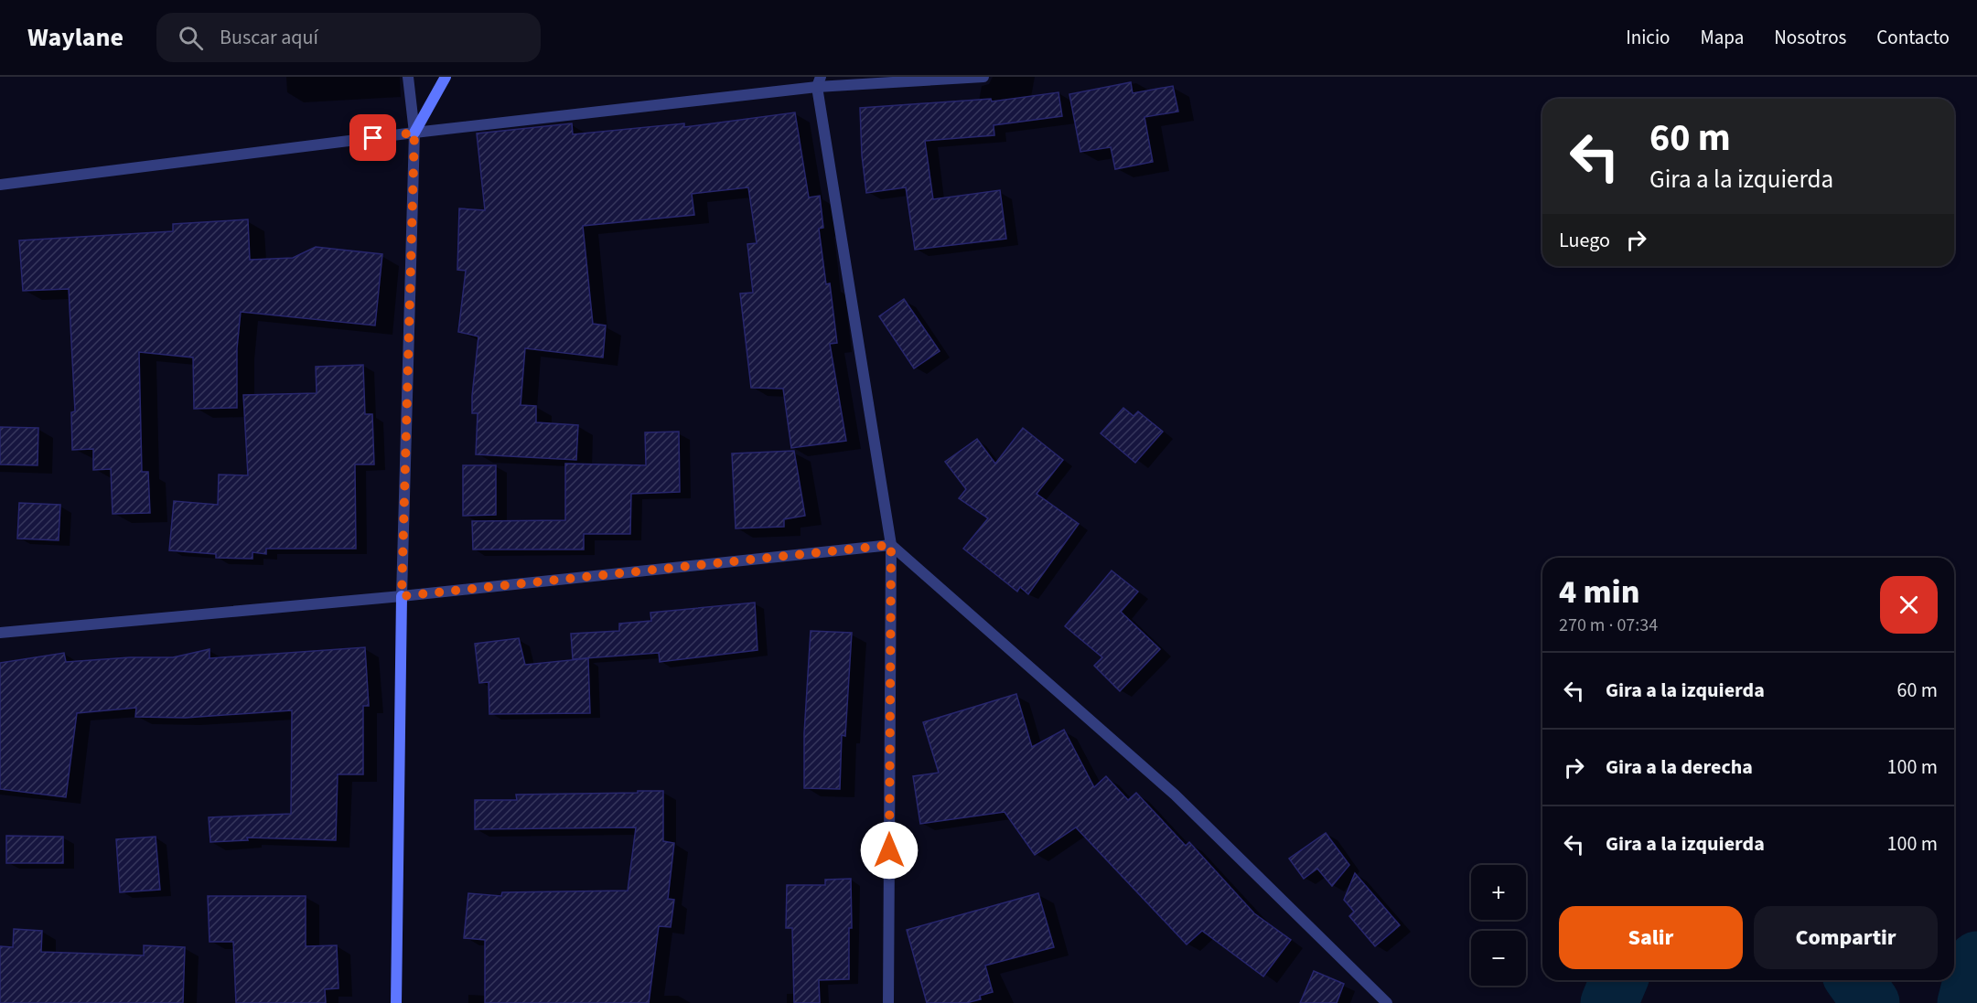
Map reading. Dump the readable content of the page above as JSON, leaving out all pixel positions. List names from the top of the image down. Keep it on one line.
{"page":{"header":"Waylane","search":"Buscar aquí","nav":["Inicio","Mapa","Nosotros","Contacto"],"turn":["60 m","Gira a la izquierda"],"then":"Luego","heading":["4 min","270 m · 07:34"],"list":[{"name":"Gira a la izquierda","value":"60 m"},{"name":"Gira a la derecha","value":"100 m"},{"name":"Gira a la izquierda","value":"100 m"}],"map_buttons":["+","−"],"buttons":["Salir","Compartir"]}}
